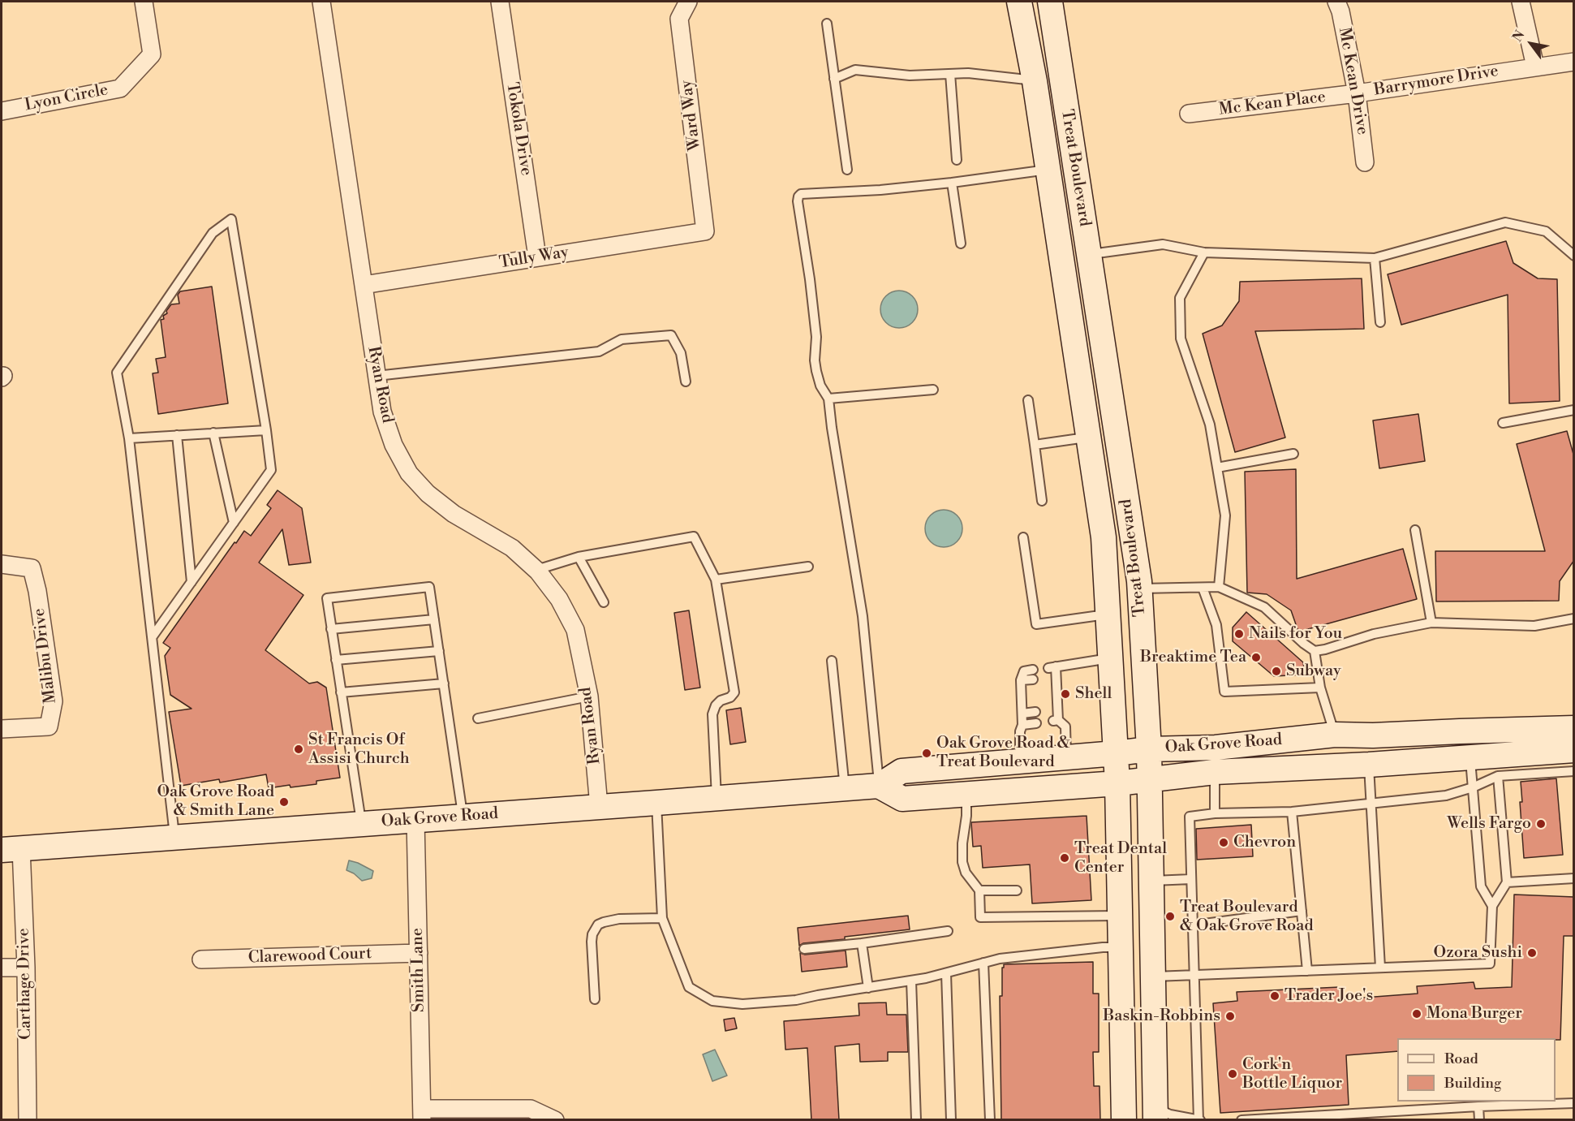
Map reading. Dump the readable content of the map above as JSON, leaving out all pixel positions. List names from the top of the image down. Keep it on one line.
{"streets":{"main road":["Treat Boulevard","Oak Grove Road"],"street":["Mc Kean Drive","Barrymore Drive","Lyon Circle","Mc Kean Place","Ward Way","Tokola Drive","Tully Way","Ryan Road","Malibu Drive","Clarewood Court","Smith Lane","Carthage Drive"]},"crossings":[["Mc Kean Drive","Barrymore Drive"],["Mc Kean Drive","Mc Kean Place"],["Barrymore Drive","Mc Kean Place"],["Ward Way","Tully Way"],["Tokola Drive","Tully Way"],["Treat Boulevard","Oak Grove Road"],["Tully Way","Ryan Road"],["Ryan Road","Oak Grove Road"],["Oak Grove Road","Smith Lane"],["Oak Grove Road","Carthage Drive"],["Clarewood Court","Smith Lane"]],"places":["Nails for You","Breaktime Tea","Subway","Shell","St Francis Of Assisi Church","Oak Grove Road & Treat Boulevard","Oak Grove Road & Smith Lane","Wells Fargo","Chevron","Treat Dental Center","Treat Boulevard & Oak Grove Road","Ozora Sushi","Trader Joe's","Mona Burger","Baskin-Robbins","Cork'n Bottle Liquor"],"legend":["Road","Building"],"north":"top left"}
